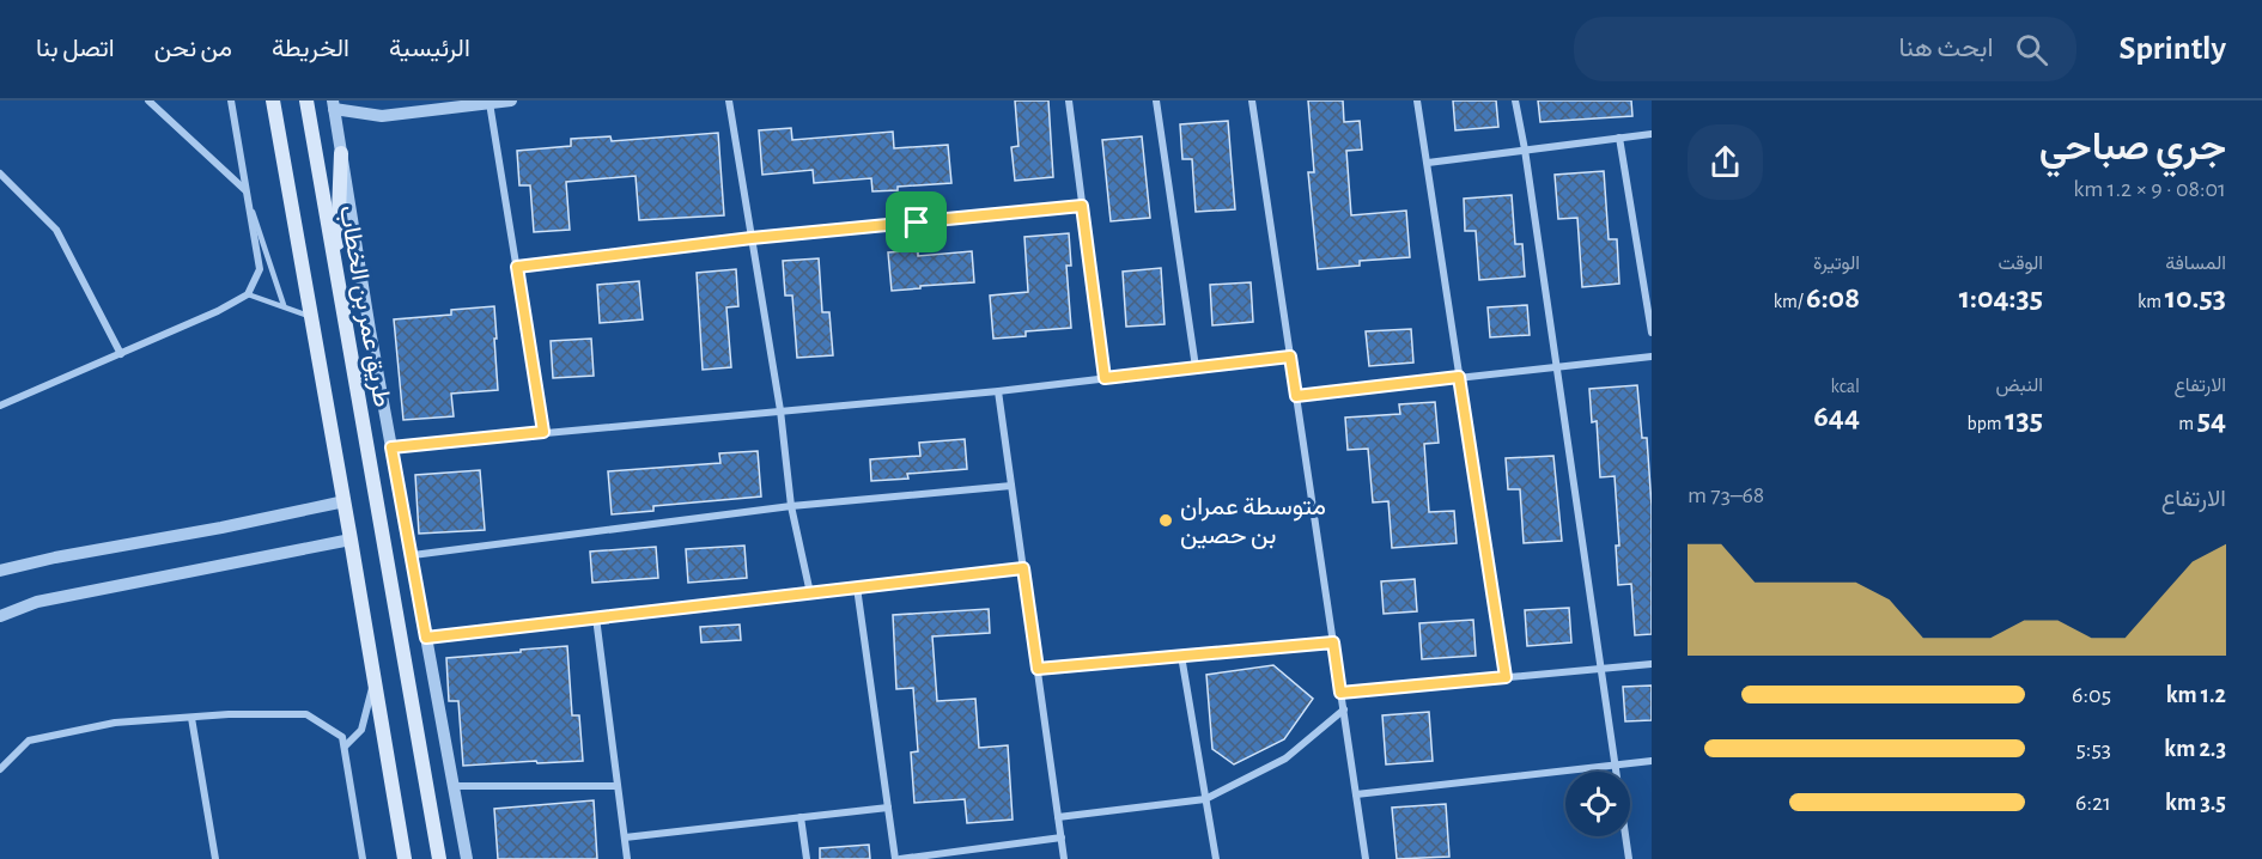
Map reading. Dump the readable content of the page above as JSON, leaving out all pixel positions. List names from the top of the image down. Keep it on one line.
{"streets":{"main road":["طريق عمر بن الخطاب"]},"places":["متوسطة عمران بن حصين"],"page":{"header":"Sprintly","search":"ابحث هنا","nav":["الرئيسية","الخريطة","من نحن","اتصل بنا"],"heading":["جري صباحي","08:01 · 9 × 1.2 km"],"stats":[["المسافة","10.53 km"],["الوقت","1:04:35"],["الوتيرة","6:08 /km"],["الارتفاع","54 m"],["النبض","135 bpm"],["kcal","644"]],"chart":["الارتفاع","68–73 m"],"list":[{"name":"1.2 km","note":"6:05"},{"name":"2.3 km","note":"5:53"},{"name":"3.5 km","note":"6:21"}]}}
